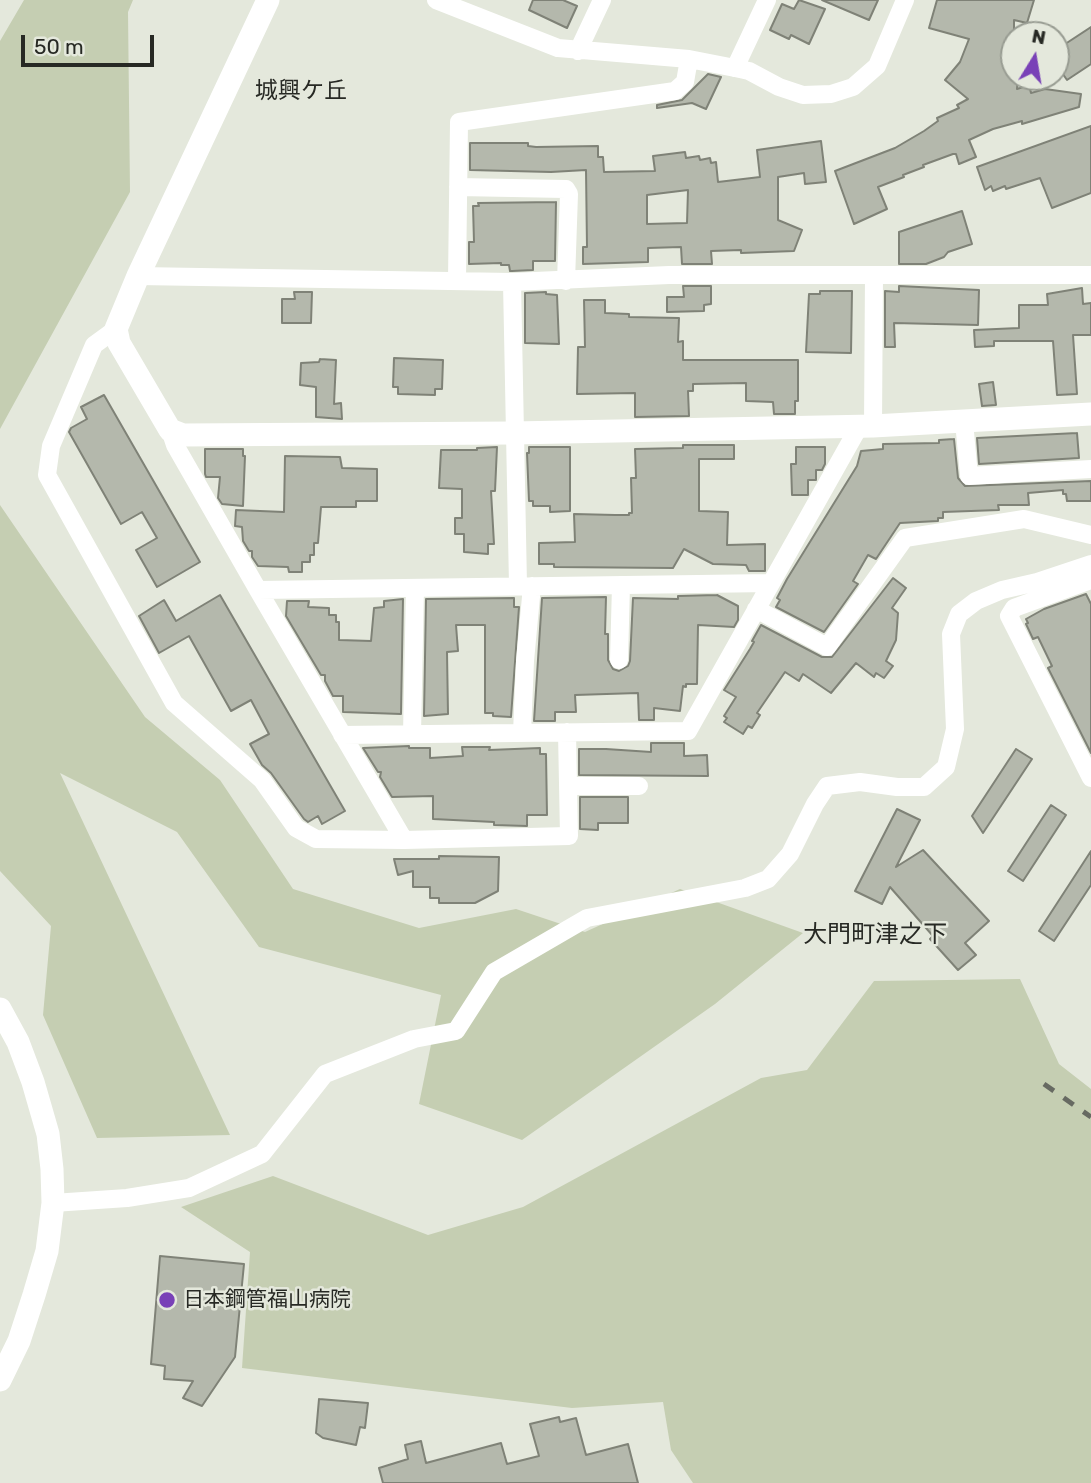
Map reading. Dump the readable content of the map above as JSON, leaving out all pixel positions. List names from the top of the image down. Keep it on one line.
{"districts":["城興ケ丘","大門町津之下"],"places":["日本鋼管福山病院"],"scale_bar":"50 m","north":"top"}
